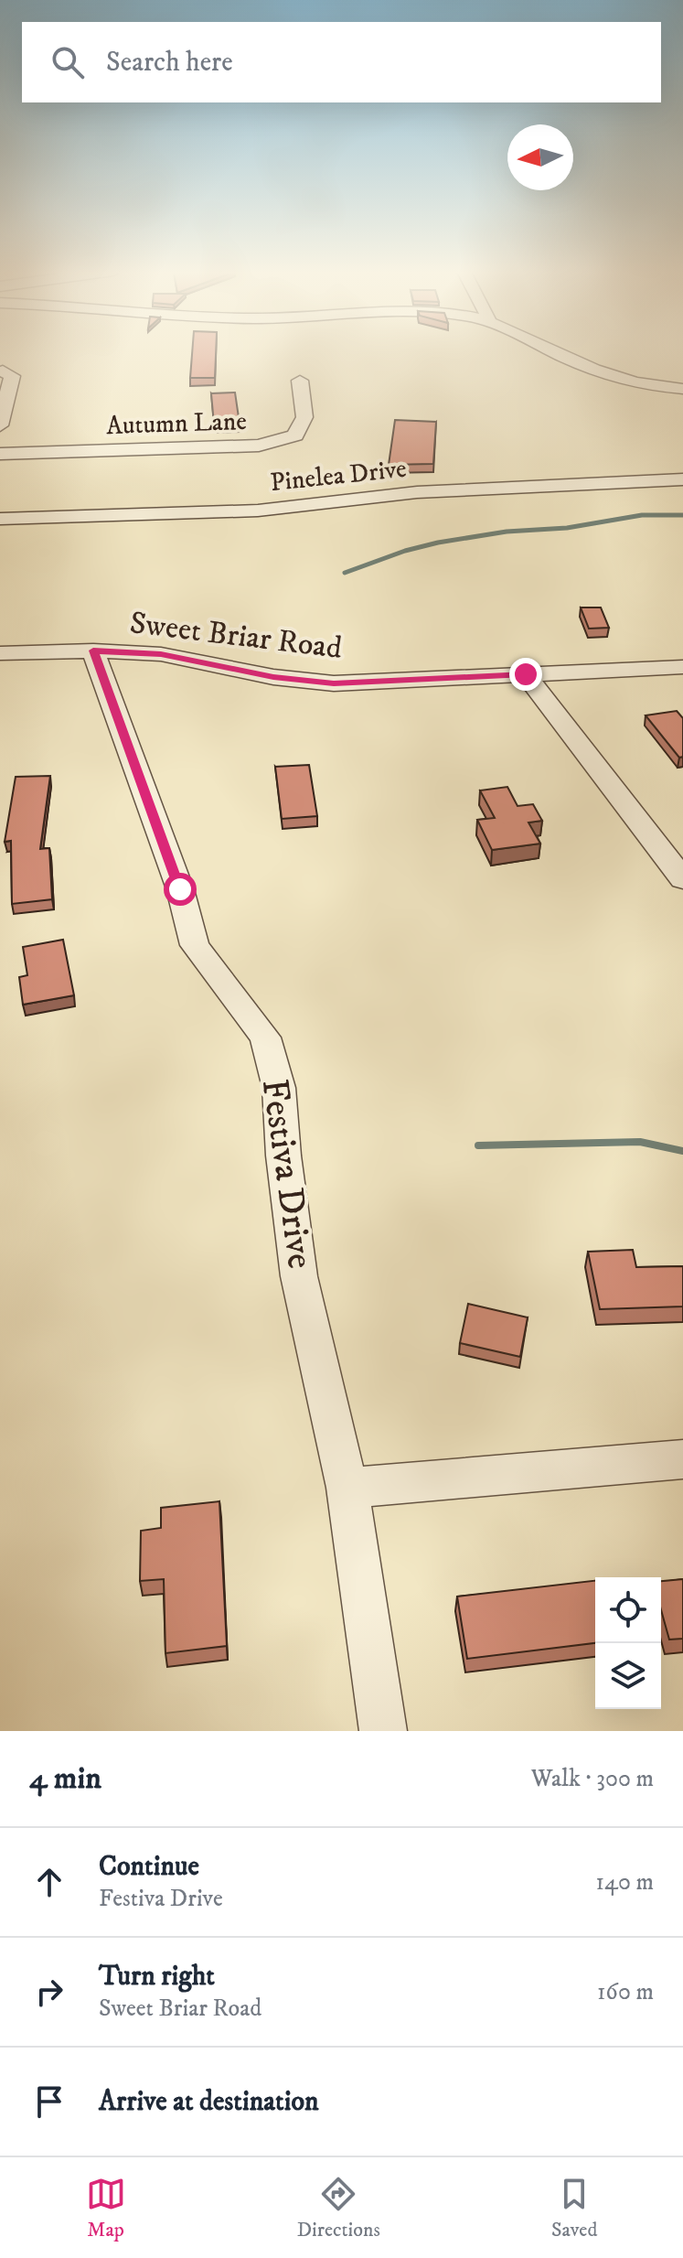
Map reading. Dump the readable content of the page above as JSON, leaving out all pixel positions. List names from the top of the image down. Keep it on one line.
{"streets":{"street":["Autumn Lane","Pinelea Drive","Sweet Briar Road","Festiva Drive"]},"crossings":[["Sweet Briar Road","Festiva Drive"]],"north":"left","page":{"search":"Search here","heading":["4 min","Walk · 300 m"],"list":[["Continue","Festiva Drive","140 m"],["Turn right","Sweet Briar Road","160 m"],"Arrive at destination"],"nav":["Map","Directions","Saved"]}}
